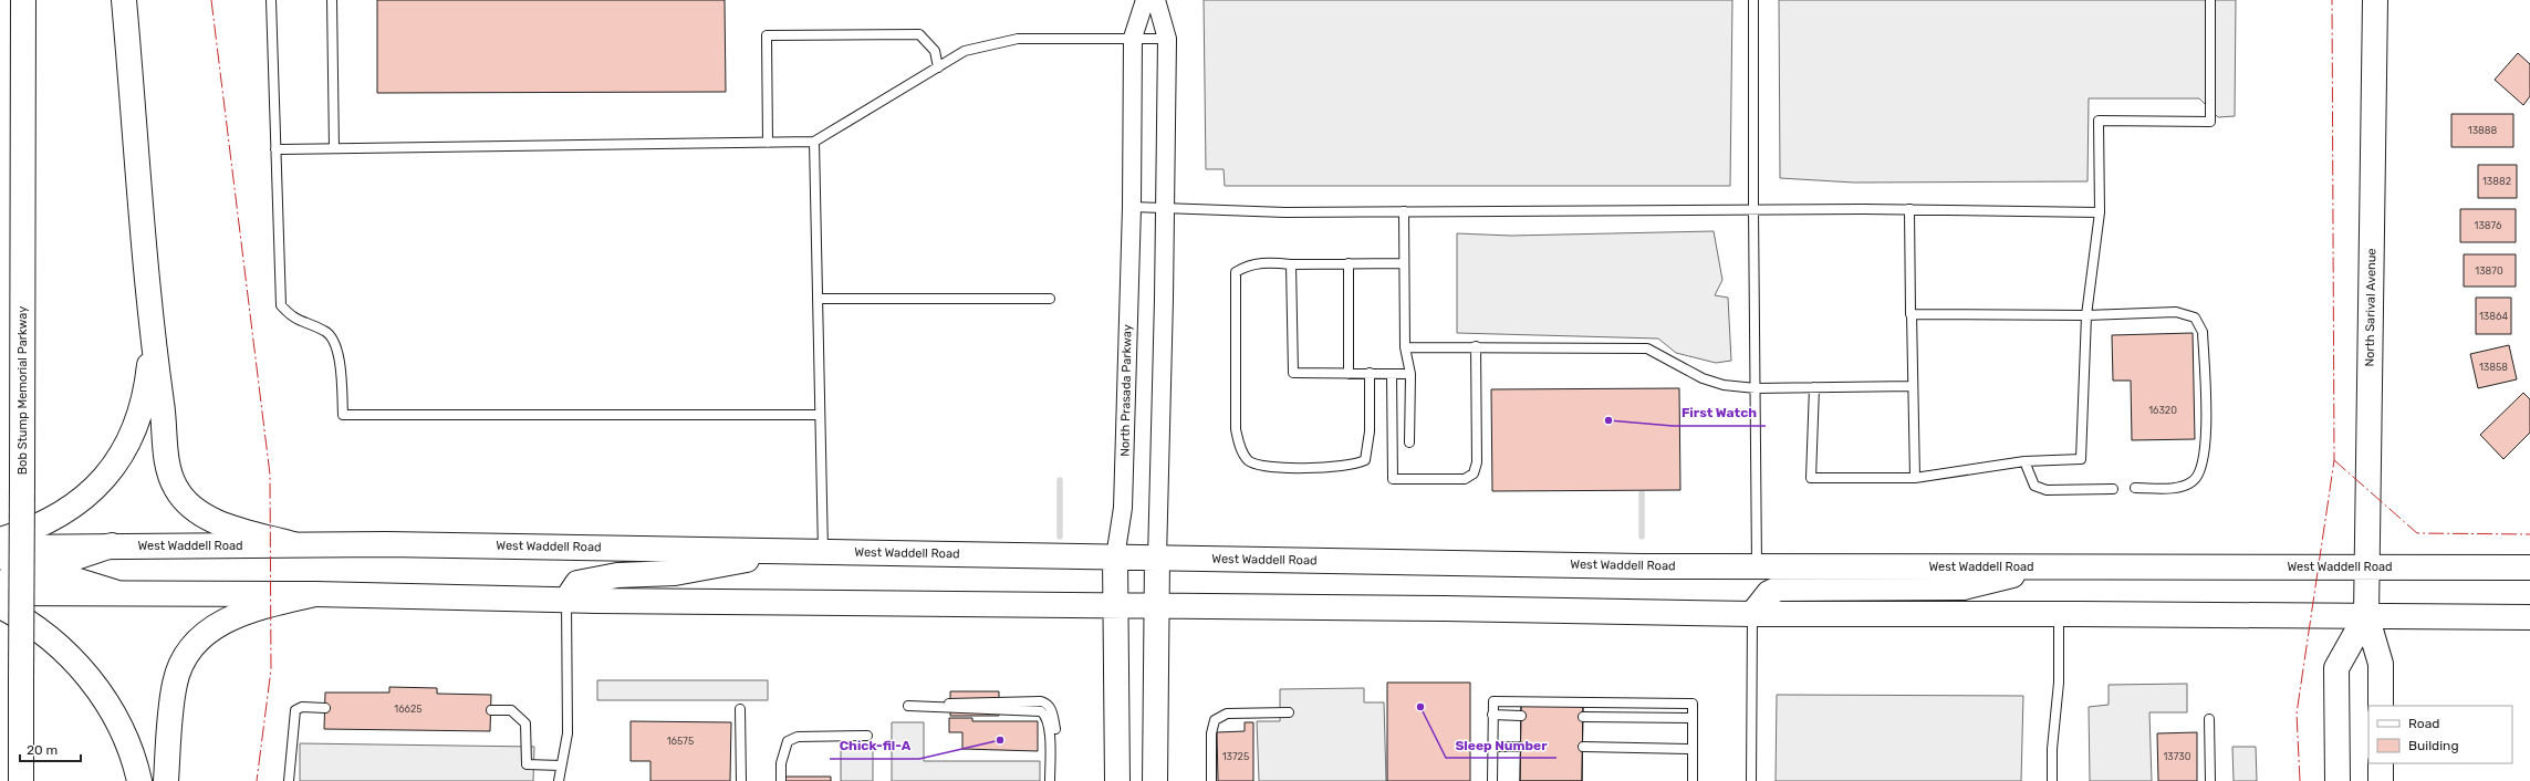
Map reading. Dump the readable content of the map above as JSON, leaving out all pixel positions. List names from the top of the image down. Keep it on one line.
{"streets":{"main road":["North Sarival Avenue","Bob Stump Memorial Parkway","North Prasada Parkway","West Waddell Road"]},"crossings":[["North Sarival Avenue","West Waddell Road"],["North Prasada Parkway","West Waddell Road"]],"places":["First Watch","Sleep Number","Chick-fil-A"],"house_numbers":["13888","13882","13876","13870","13864","13858","16320","16625","16575","13725","13730"],"legend":["Road","Building"],"scale_bar":"20 m"}
